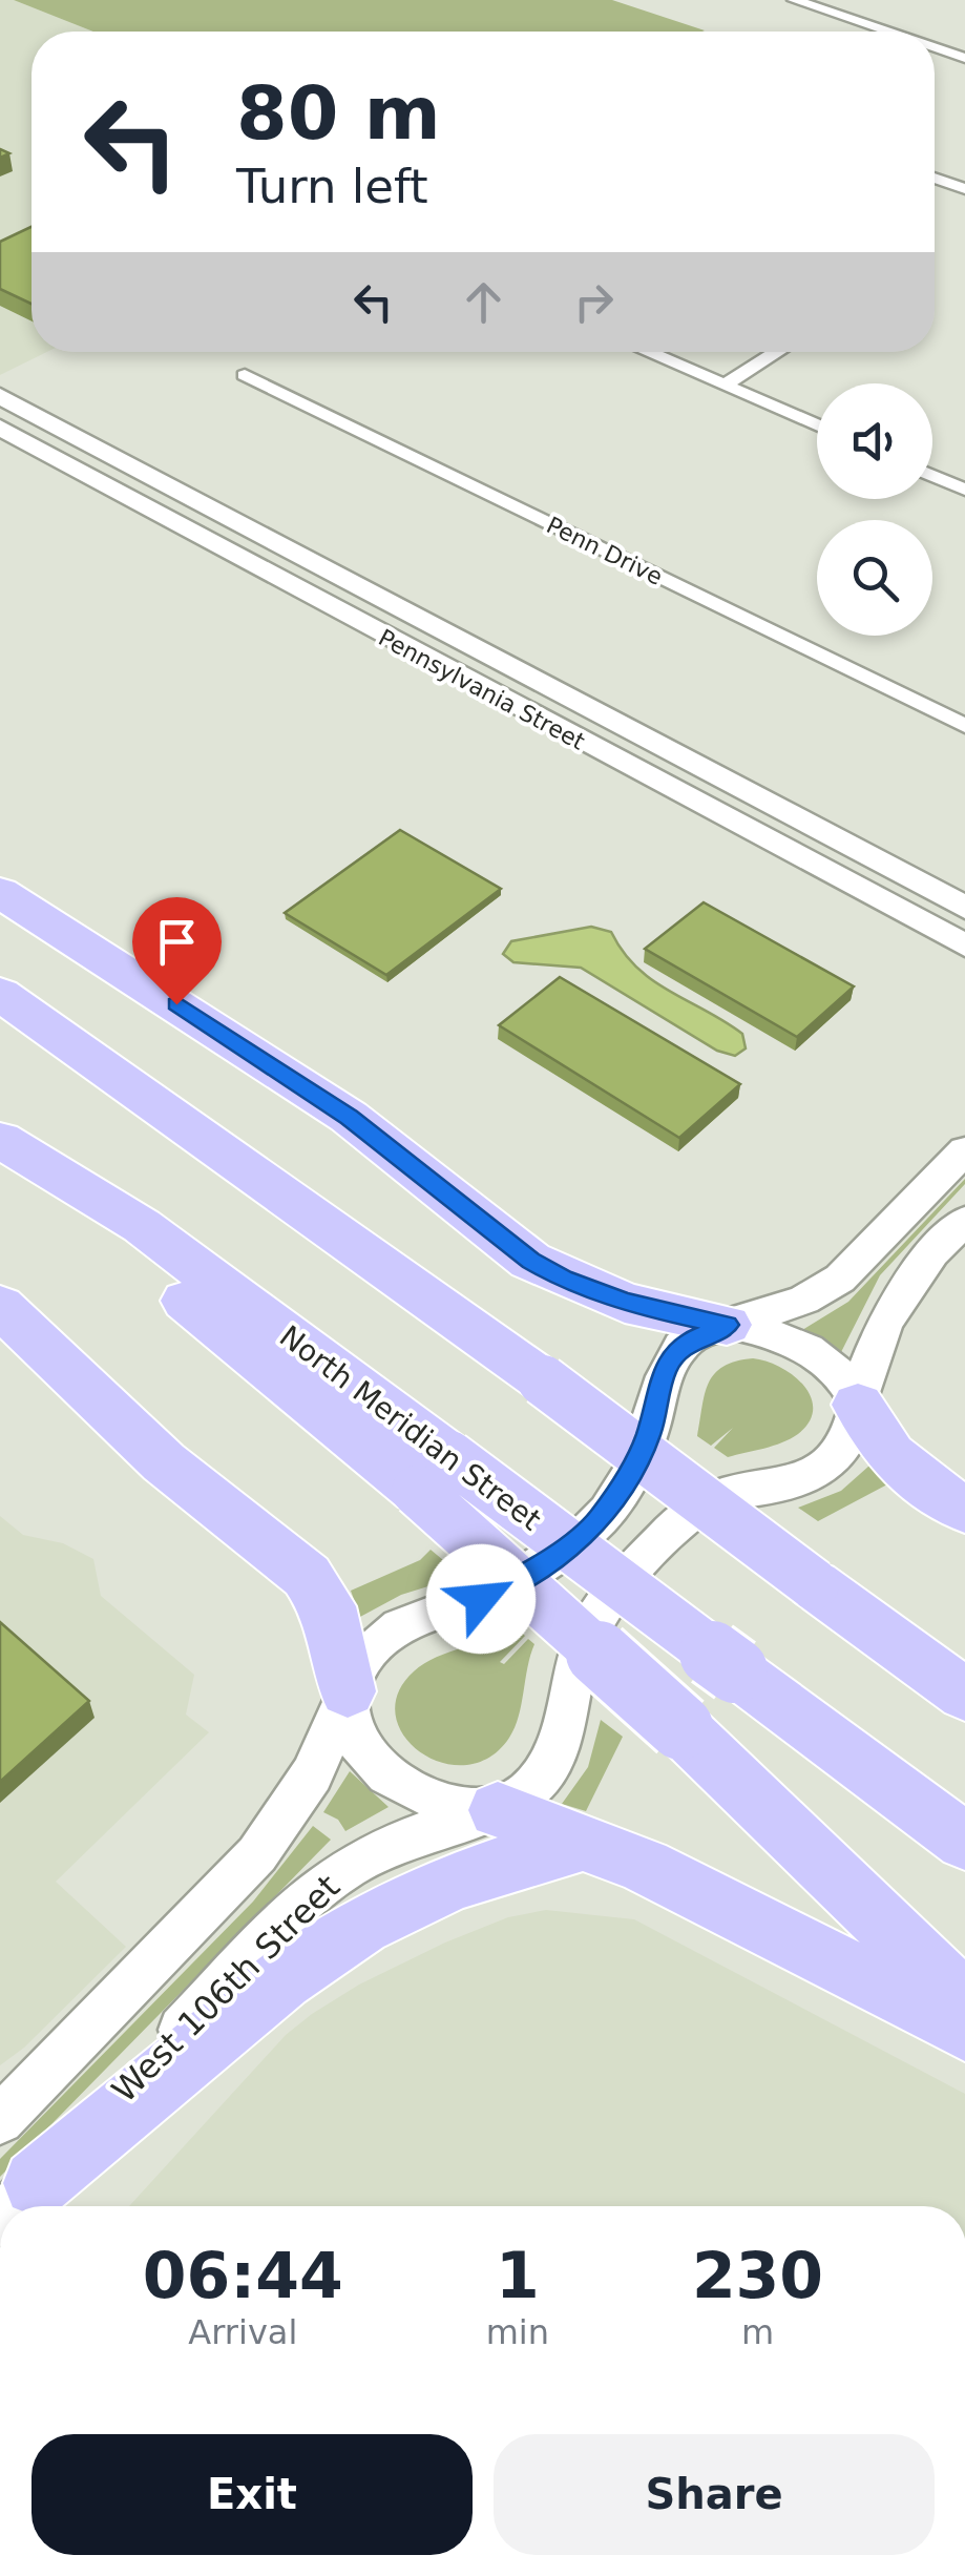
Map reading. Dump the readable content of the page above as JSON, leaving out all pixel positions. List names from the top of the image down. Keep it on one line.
{"streets":{"highway":["North Meridian Street"],"main road":["Pennsylvania Street","West 106th Street"],"street":["Penn Drive"]},"page":{"turn":["80 m","Turn left"],"eta":["06:44","Arrival","1","min","230","m"],"buttons":["Exit","Share"]}}
